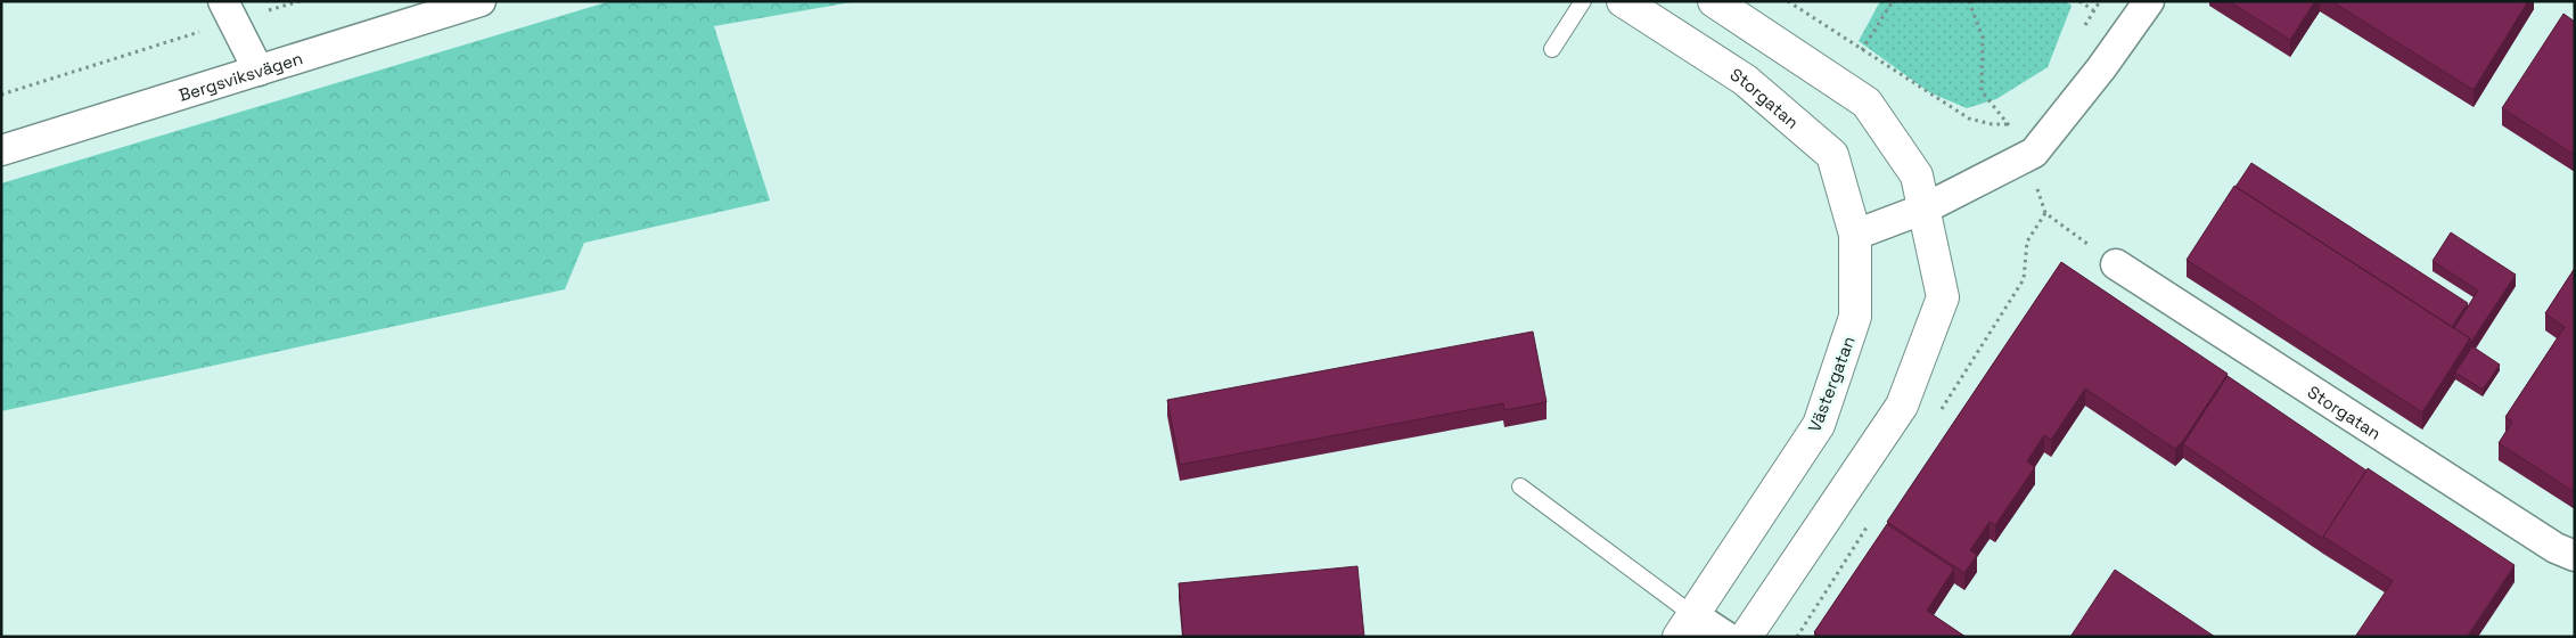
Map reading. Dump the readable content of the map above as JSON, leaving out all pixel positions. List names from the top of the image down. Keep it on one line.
{"streets":{"street":["Bergsviksvägen","Storgatan","Västergatan"]},"crossings":[["Storgatan","Västergatan"]]}
